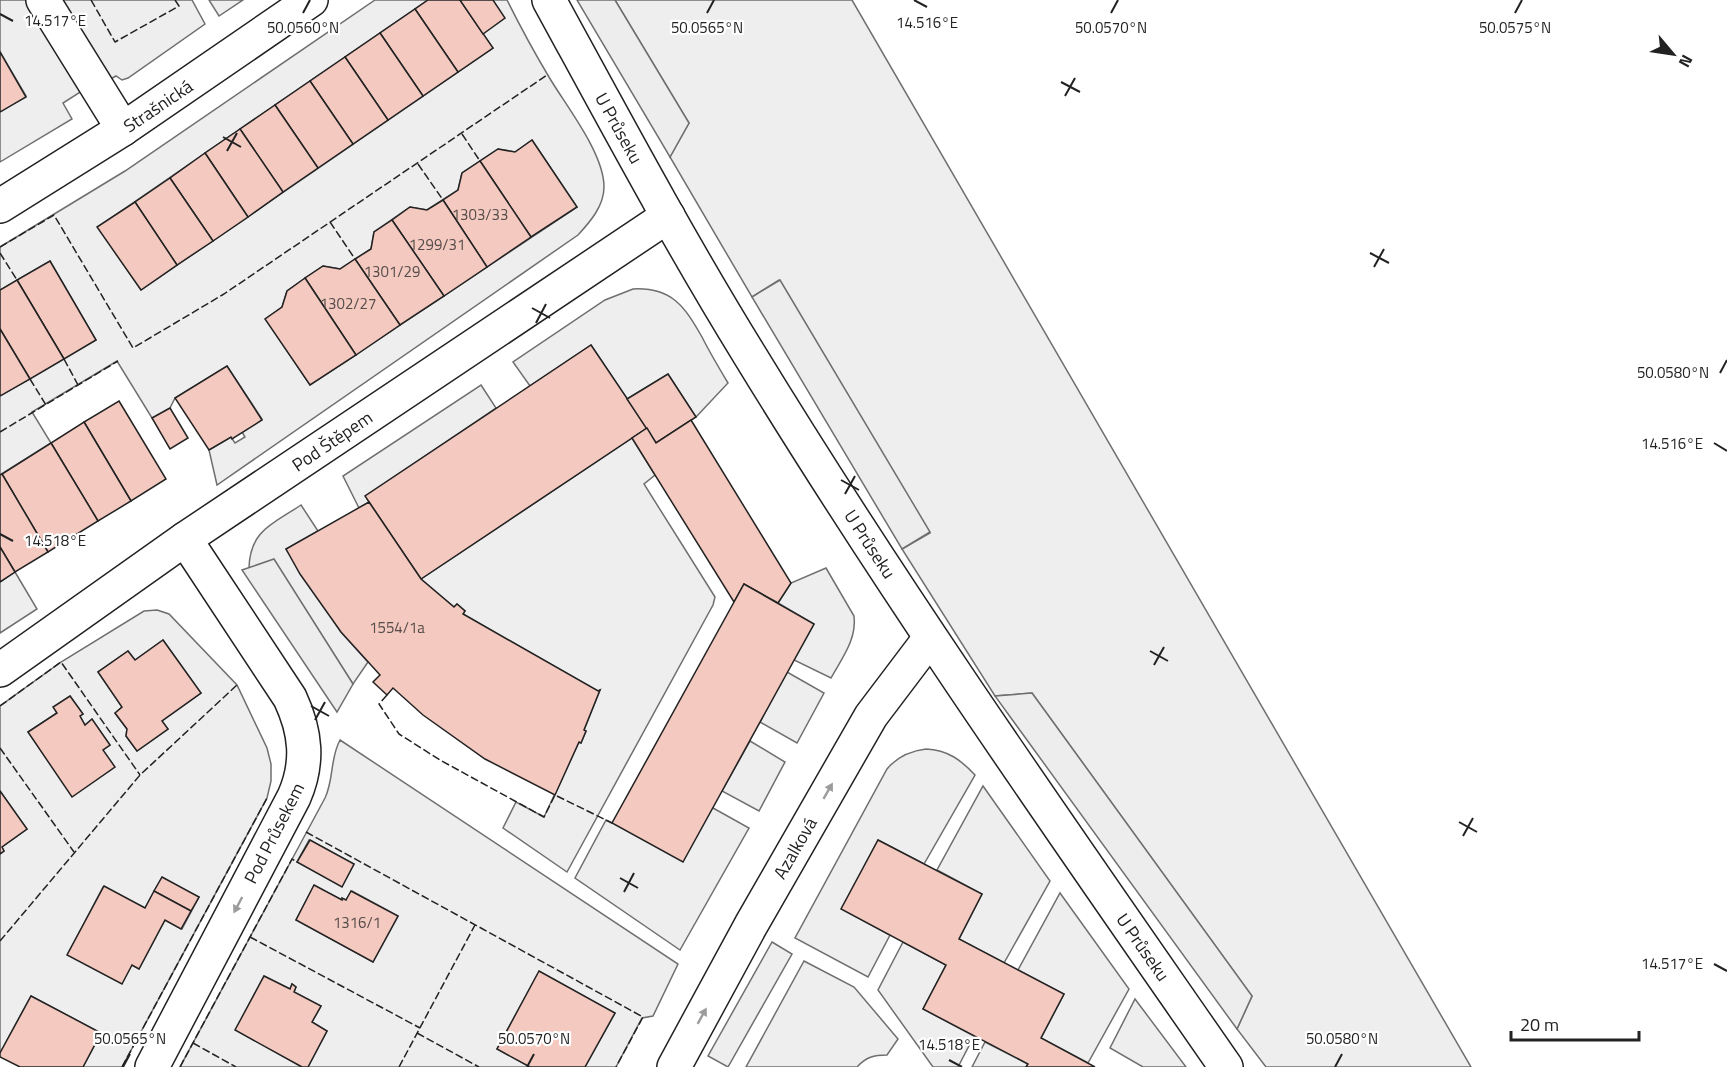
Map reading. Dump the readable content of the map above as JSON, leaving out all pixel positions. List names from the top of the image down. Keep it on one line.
{"streets":{"street":["Strašnická","U Průseku","Pod Štěpem","Pod Průsekem","Azalková"]},"crossings":[["U Průseku","Pod Štěpem"],["U Průseku","Azalková"],["Pod Štěpem","Pod Průsekem"]],"one_way":["Pod Průsekem","Azalková"],"house_numbers":["1303/33","1299/31","1301/29","1302/27","1554/1a","1316/1"],"scale_bar":"20 m","north":"bottom right","coordinates":["14.517°E","14.516°E","50.0560°N","50.0565°N","50.0570°N","50.0575°N","50.0580°N","14.518°E"]}
